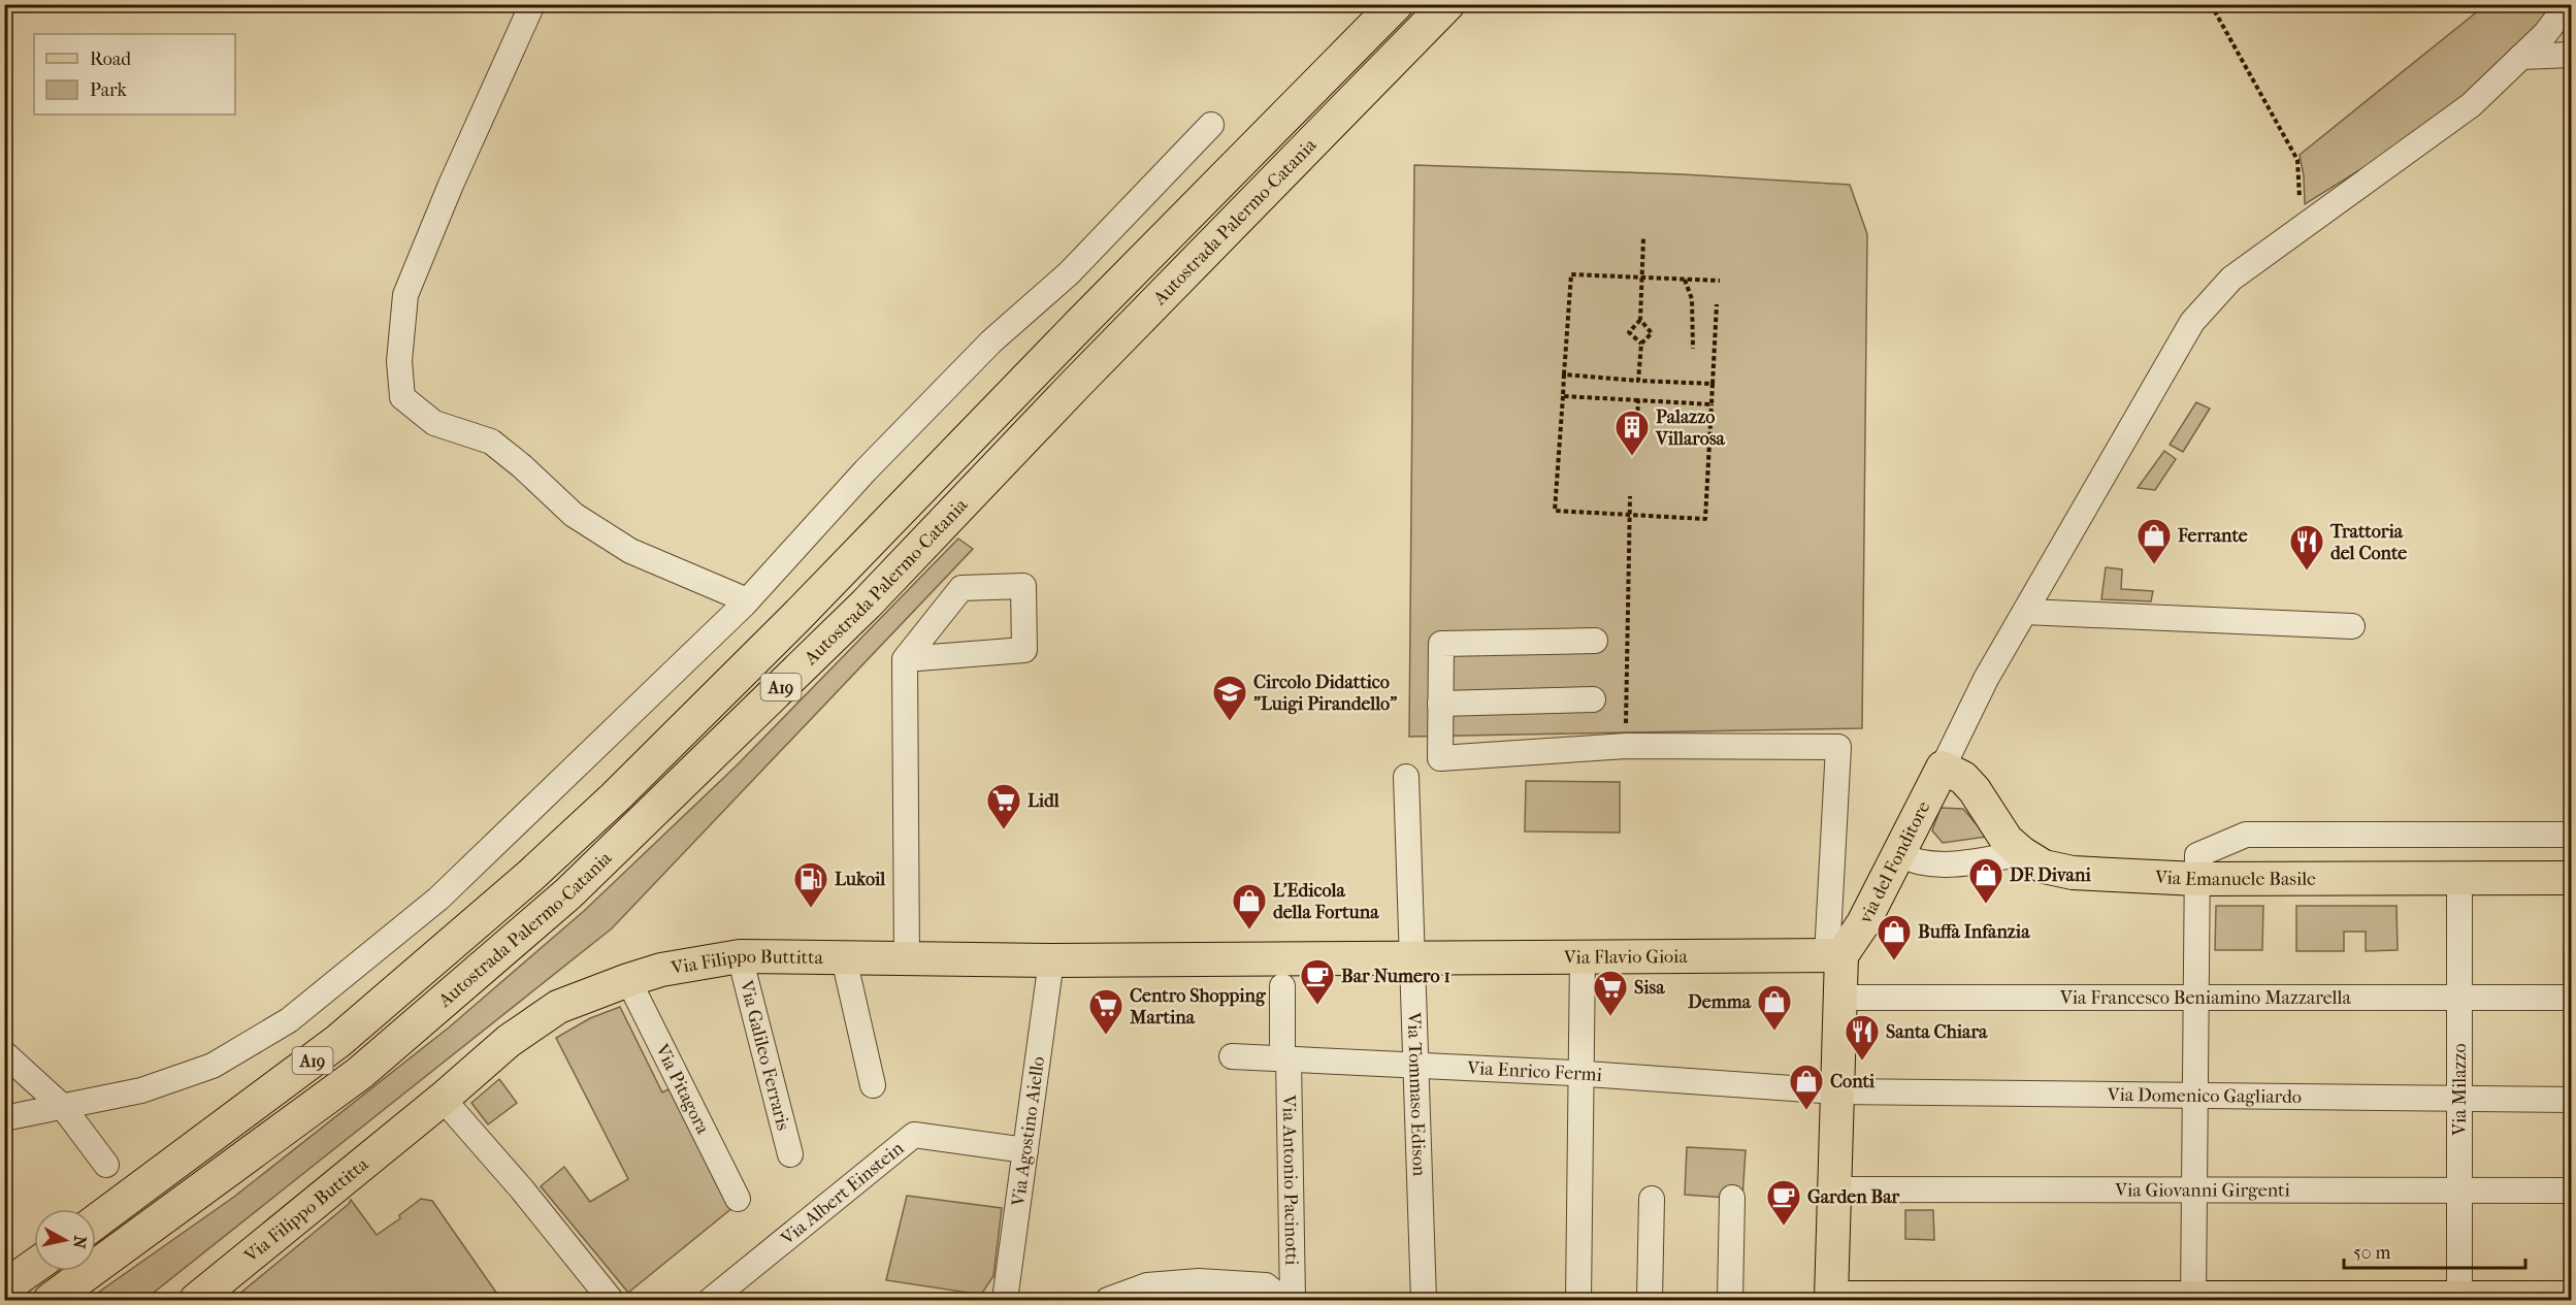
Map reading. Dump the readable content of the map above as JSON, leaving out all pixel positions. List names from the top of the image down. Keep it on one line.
{"streets":{"highway":["Autostrada Palermo-Catania","A19"],"main road":["via del Fonditore","Via Emanuele Basile","Via Flavio Gioia","Via Filippo Buttitta"],"street":["Via Francesco Beniamino Mazzarella","Via Galileo Ferraris","Via Enrico Fermi","Via Pitagora","Via Milazzo","Via Tommaso Edison","Via Domenico Gagliardo","Via Agostino Aiello","Via Antonio Pacinotti","Via Giovanni Girgenti","Via Albert Einstein"]},"crossings":[["via del Fonditore","Via Emanuele Basile"],["via del Fonditore","Via Flavio Gioia"],["Via Emanuele Basile","Via Milazzo"],["Via Flavio Gioia","Via Filippo Buttitta"],["Via Flavio Gioia","Via Tommaso Edison"],["Via Filippo Buttitta","Via Galileo Ferraris"],["Via Filippo Buttitta","Via Pitagora"],["Via Filippo Buttitta","Via Tommaso Edison"],["Via Filippo Buttitta","Via Agostino Aiello"],["Via Francesco Beniamino Mazzarella","Via Milazzo"],["Via Enrico Fermi","Via Tommaso Edison"],["Via Enrico Fermi","Via Domenico Gagliardo"],["Via Enrico Fermi","Via Antonio Pacinotti"],["Via Milazzo","Via Domenico Gagliardo"],["Via Milazzo","Via Giovanni Girgenti"],["Via Agostino Aiello","Via Albert Einstein"]],"places":{"building":["Palazzo Villarosa"],"shop":["Ferrante","DF Divani","L'Edicola della Fortuna","Buffa Infanzia","Demma","Conti"],"restaurant":["Trattoria del Conte","Santa Chiara"],"school or university":["Circolo Didattico \"Luigi Pirandello\""],"supermarket":["Lidl","Sisa","Centro Shopping Martina"],"fuel station":["Lukoil"],"cafe":["Bar Numero 1","Garden Bar"]},"legend":["Road","Park"],"scale_bar":"50 m","north":"right"}
